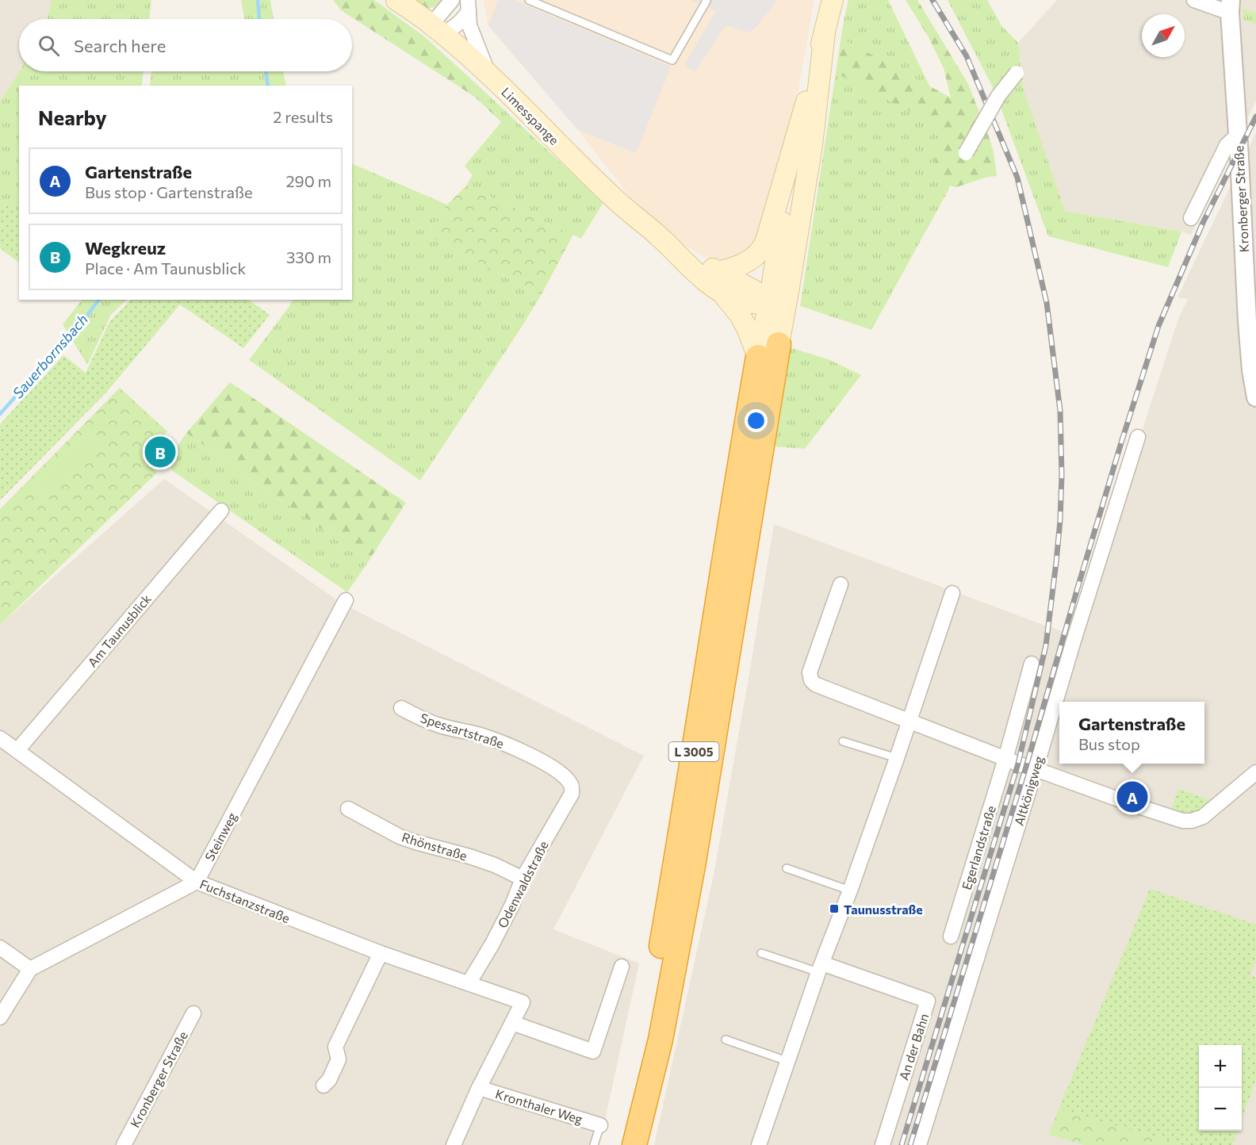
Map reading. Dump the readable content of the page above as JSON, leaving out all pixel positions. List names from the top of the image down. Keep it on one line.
{"streets":{"highway":["L 3005"],"main road":["Limesspange"],"street":["Kronberger Straße","Am Taunusblick","Spessartstraße","Altkönigweg","Steinweg","Rhönstraße","Egerlandstraße","Odenwaldstraße","Fuchstanzstraße","An der Bahn","Kronthaler Weg"]},"crossings":[["Am Taunusblick","Fuchstanzstraße"],["Spessartstraße","Odenwaldstraße"],["Steinweg","Fuchstanzstraße"],["Rhönstraße","Odenwaldstraße"],["Odenwaldstraße","Fuchstanzstraße"],["Fuchstanzstraße","Kronthaler Weg"]],"water":["Sauerbornsbach"],"places":{"transit":["Taunusstraße"]},"north":"top right","page":{"search":"Search here","heading":["Nearby","2 results"],"list":[{"mark":"A","name":"Gartenstraße","note":"Bus stop · Gartenstraße","value":"290 m"},{"mark":"B","name":"Wegkreuz","note":"Place · Am Taunusblick","value":"330 m"}],"pins":["B","A"],"popup":["Gartenstraße","Bus stop"],"map_buttons":["+","−"]}}
